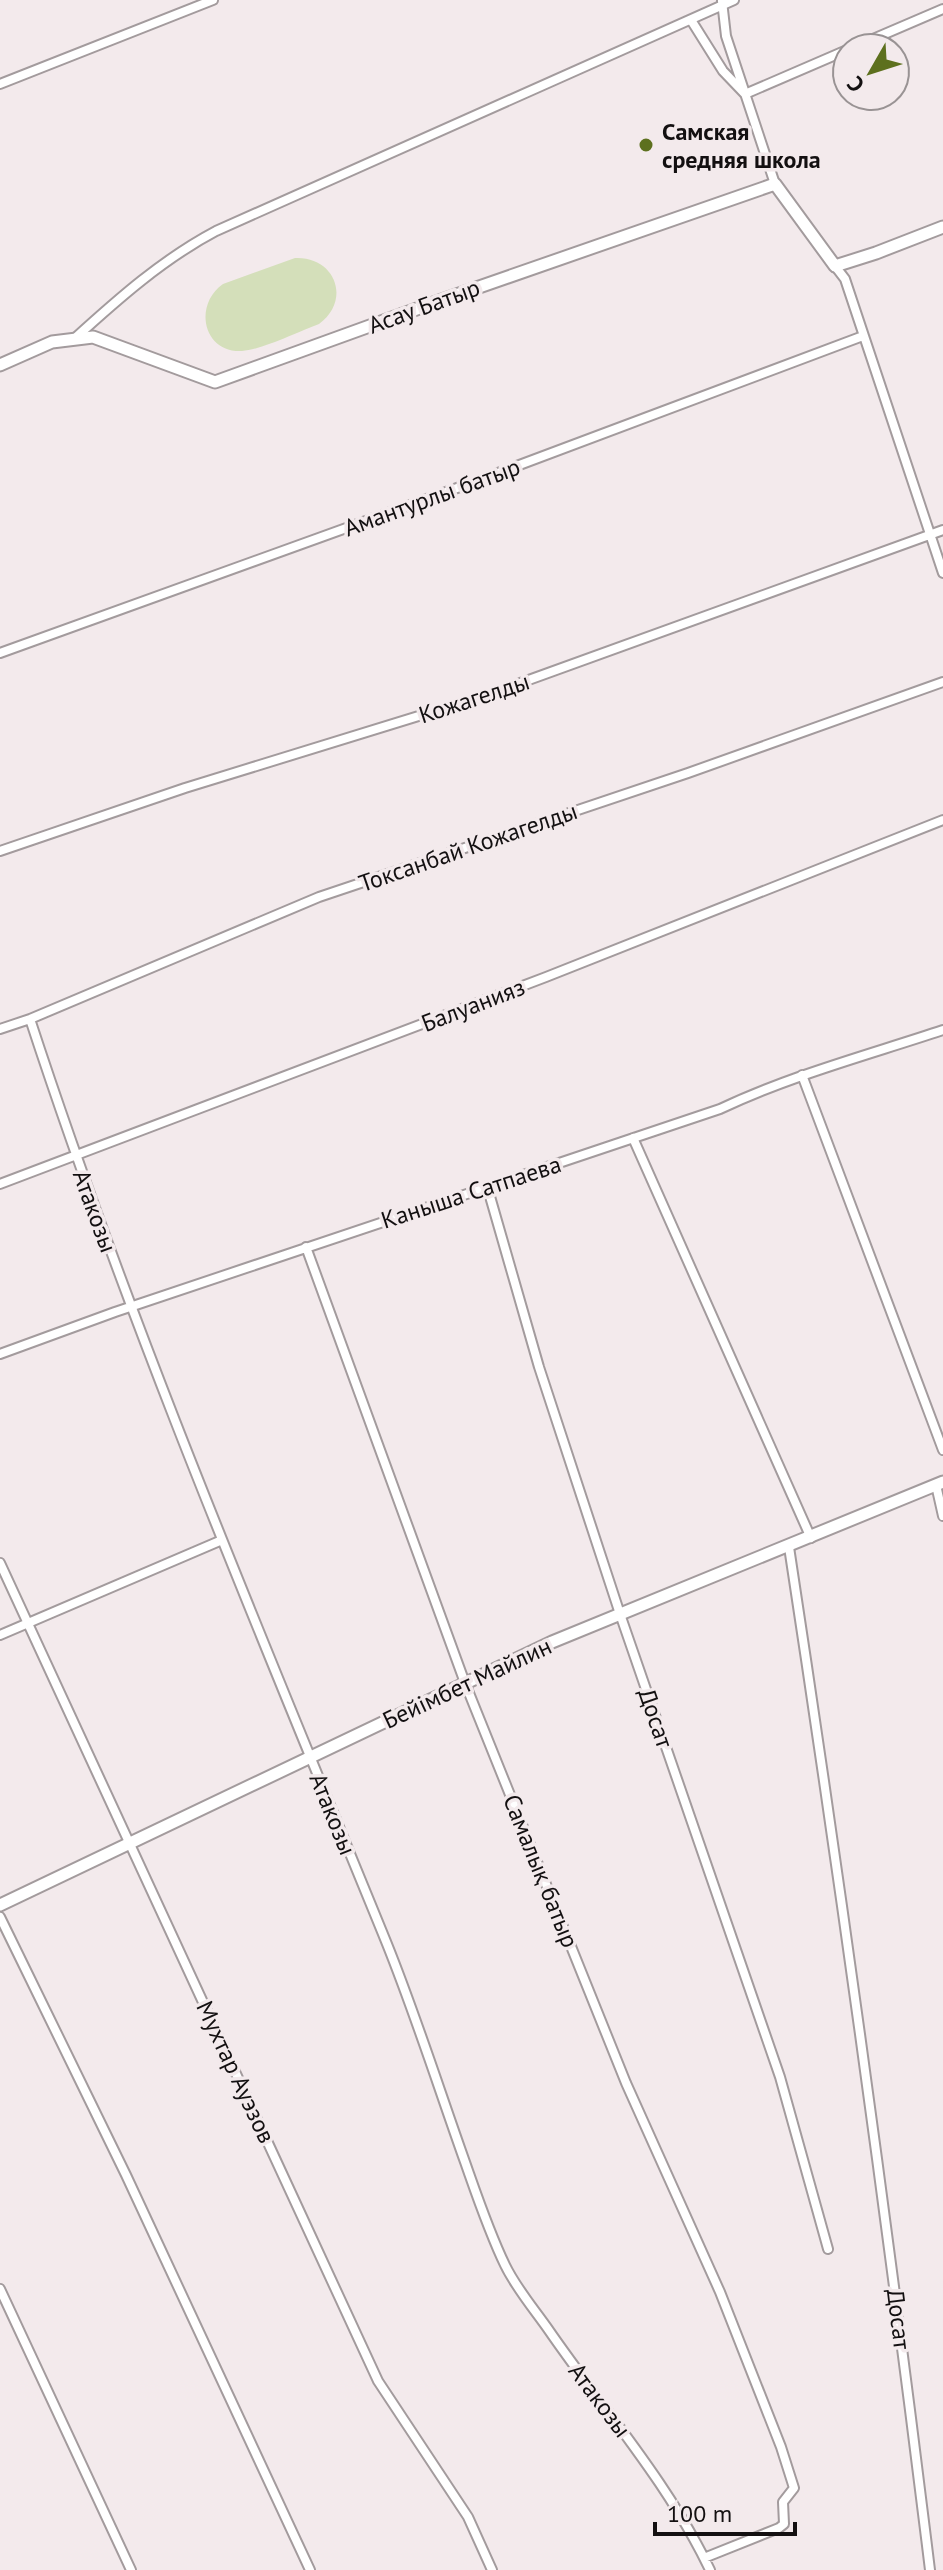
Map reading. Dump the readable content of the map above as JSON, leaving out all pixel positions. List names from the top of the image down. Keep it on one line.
{"streets":{"street":["Асау Батыр","Амантурлы батыр","Кожагелды","Токсанбай Кожагелды","Балуанияз","Каныша Сатпаева","Атакозы","Бейімбет Майлин","Досат","Самалық батыр","Мухтар Ауэзов"]},"crossings":[["Токсанбай Кожагелды","Атакозы"],["Балуанияз","Атакозы"],["Каныша Сатпаева","Атакозы"],["Каныша Сатпаева","Досат"],["Каныша Сатпаева","Самалық батыр"],["Атакозы","Бейімбет Майлин"],["Атакозы","Самалық батыр"],["Бейімбет Майлин","Досат"],["Бейімбет Майлин","Самалық батыр"],["Бейімбет Майлин","Мухтар Ауэзов"]],"places":["Самская средняя школа"],"scale_bar":"100 m","north":"bottom left"}
